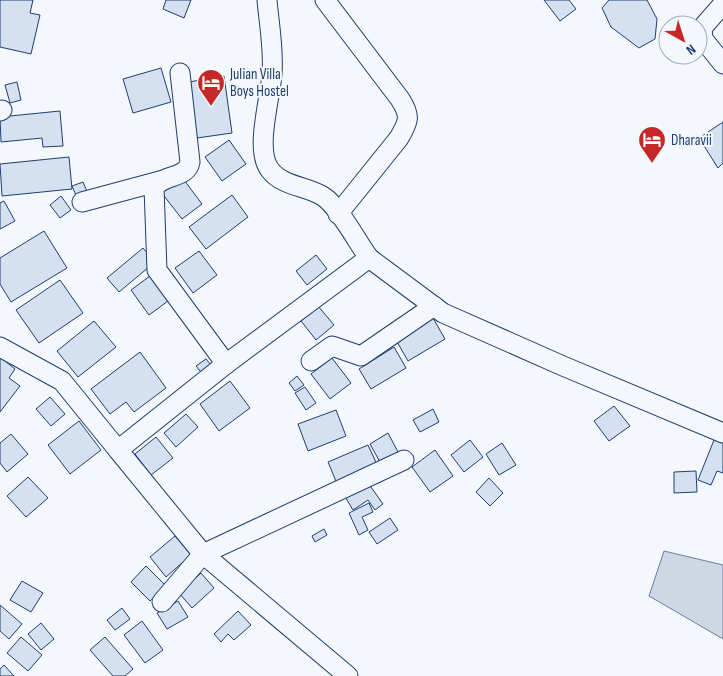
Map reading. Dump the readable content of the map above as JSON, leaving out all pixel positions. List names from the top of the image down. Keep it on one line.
{"places":{"hotel":["Julian Villa Boys Hostel","Dharavii"]},"north":"bottom right"}
